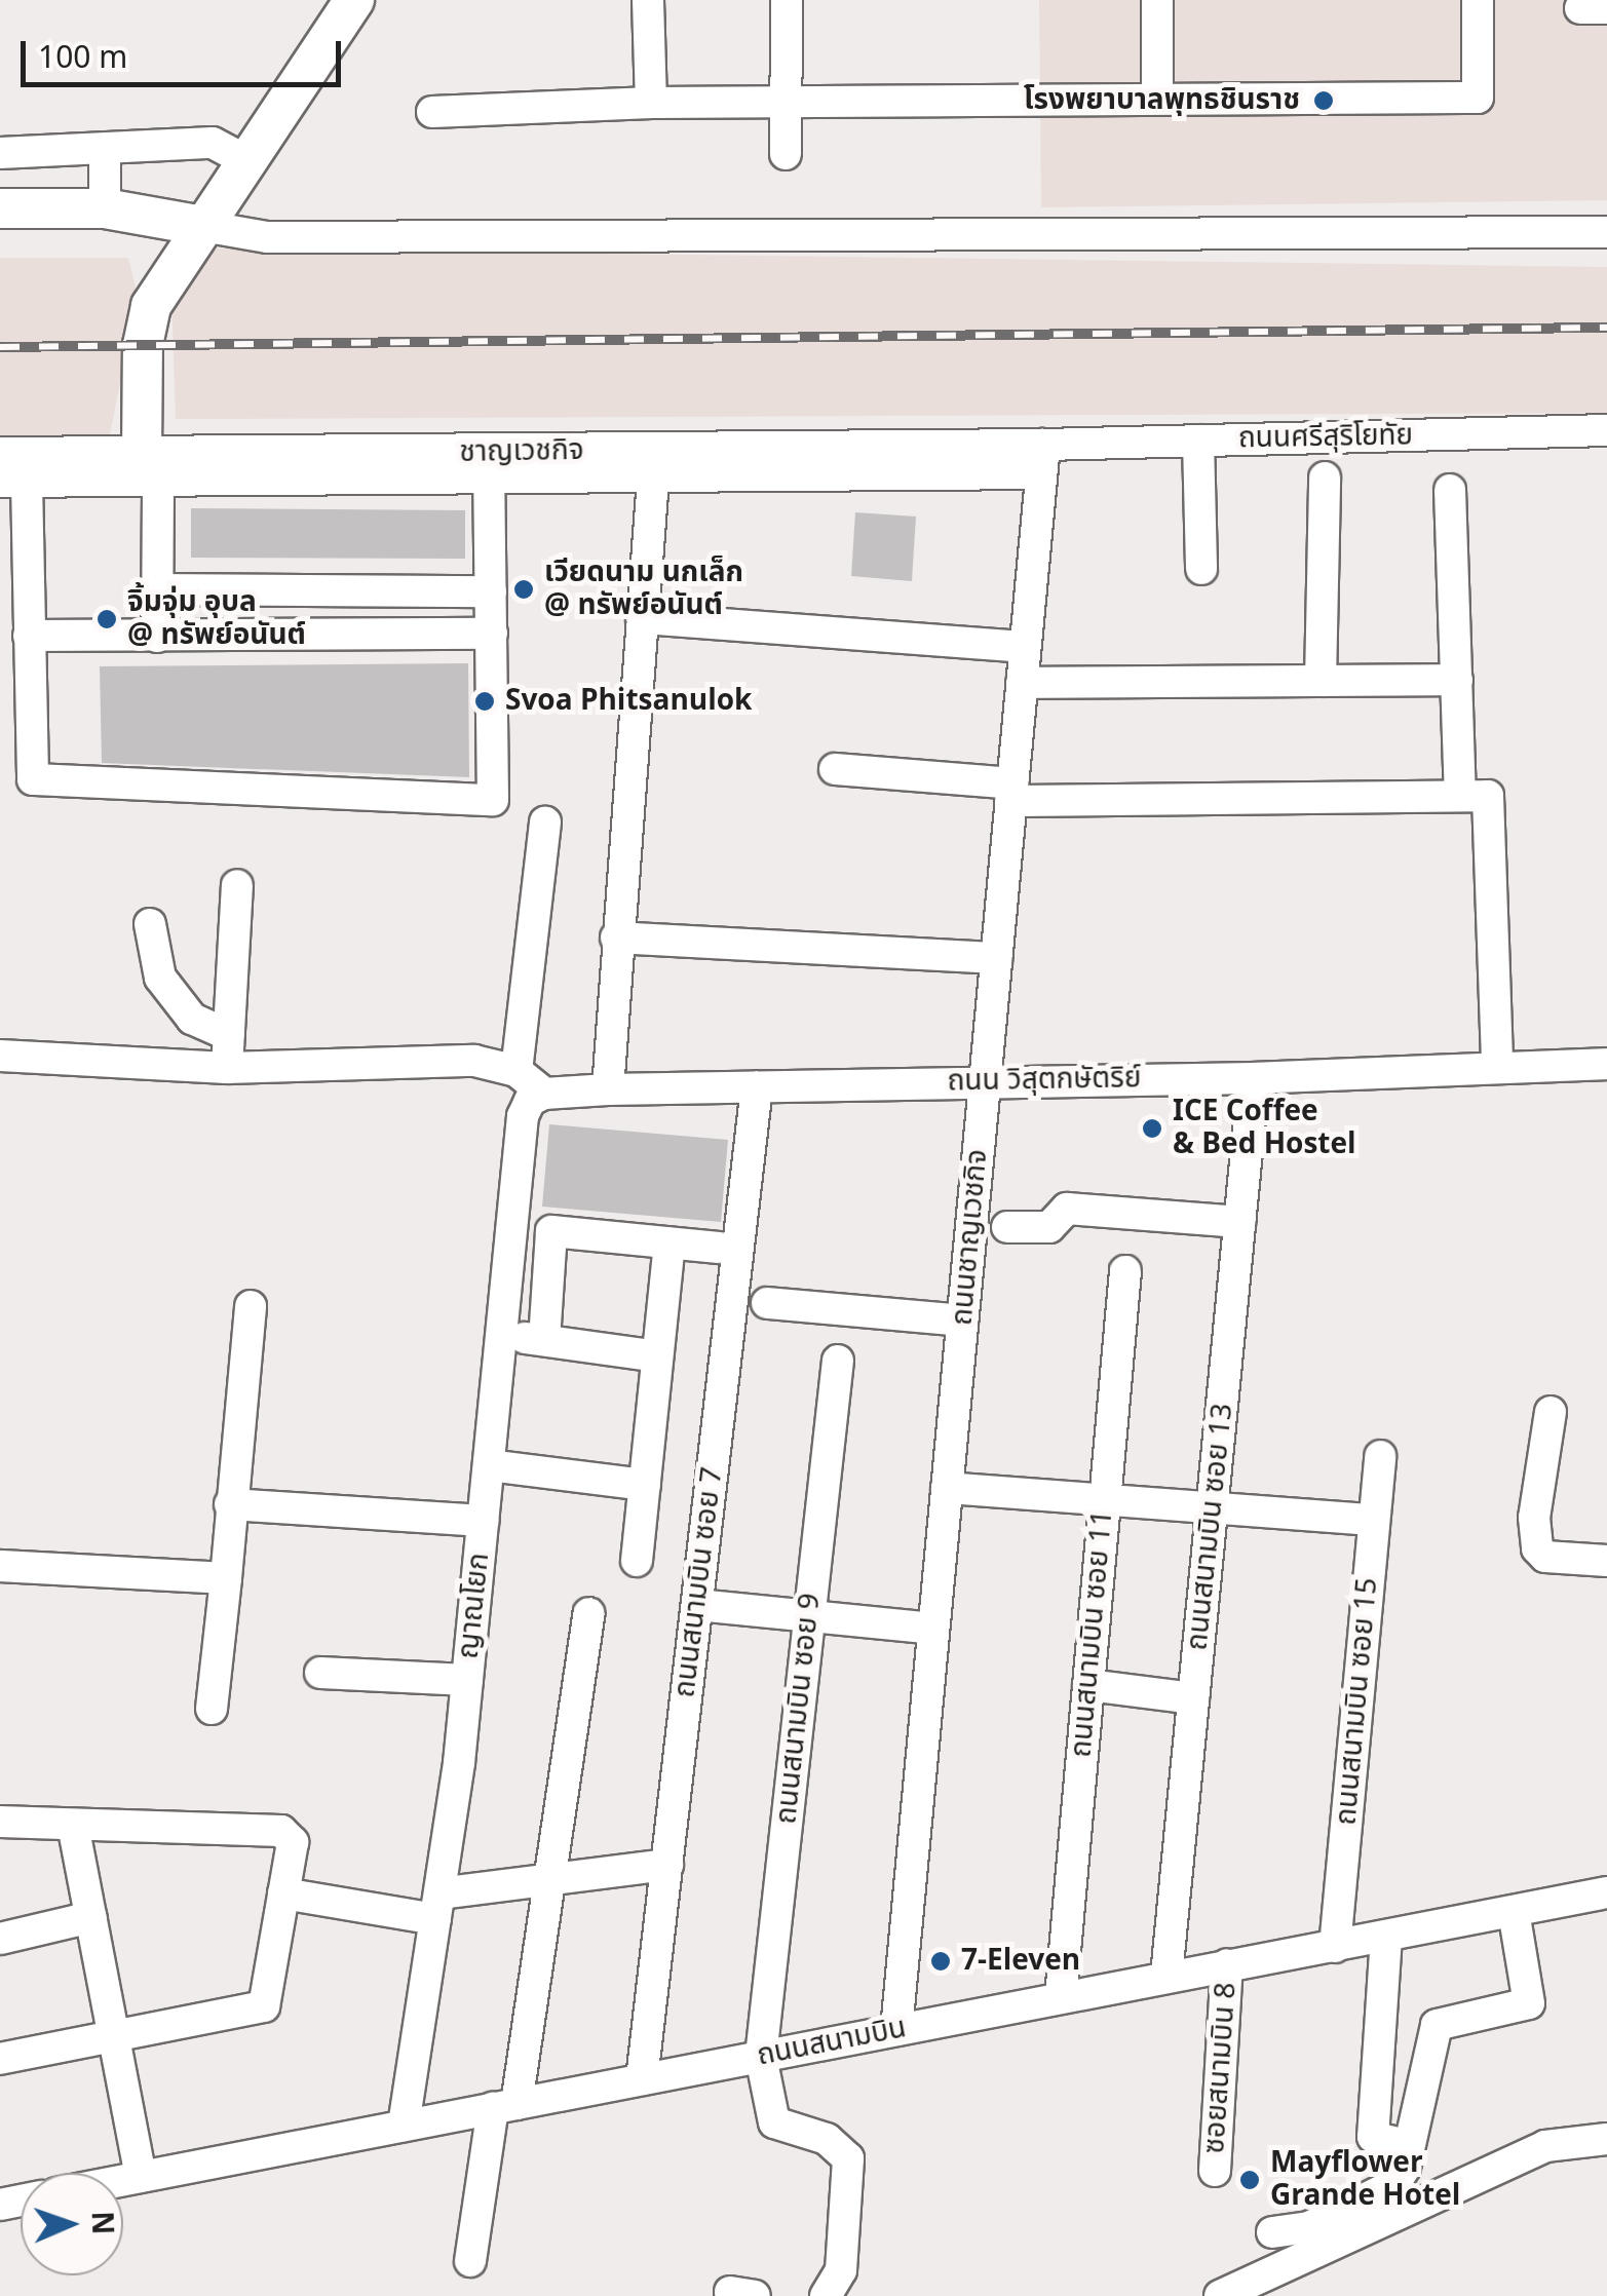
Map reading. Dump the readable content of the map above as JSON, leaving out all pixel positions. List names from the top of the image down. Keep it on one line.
{"streets":{"street":["ถนนศรีสุริโยทัย","ชาญเวชกิจ","ถนน วิสุตกษัตริย์","ถนนชาญเวชกิจ","ถนนสนามบิน ซอย 13","ถนนสนามบิน ซอย 7","ญาณโยก","ถนนสนามบิน ซอย 11","ถนนสนามบิน ซอย 15","ถนนสนามบิน ซอย 9","ถนนสนามบิน","ซอยสนามบิน 8"]},"crossings":[["ถนนศรีสุริโยทัย","ชาญเวชกิจ"],["ถนนศรีสุริโยทัย","ถนนชาญเวชกิจ"],["ชาญเวชกิจ","ถนนชาญเวชกิจ"],["ถนน วิสุตกษัตริย์","ถนนชาญเวชกิจ"],["ถนน วิสุตกษัตริย์","ถนนสนามบิน ซอย 13"],["ถนน วิสุตกษัตริย์","ถนนสนามบิน ซอย 7"],["ถนน วิสุตกษัตริย์","ญาณโยก"],["ถนนชาญเวชกิจ","ถนนสนามบิน"],["ถนนสนามบิน ซอย 13","ถนนสนามบิน"],["ถนนสนามบิน ซอย 7","ถนนสนามบิน"],["ญาณโยก","ถนนสนามบิน"],["ถนนสนามบิน ซอย 11","ถนนสนามบิน"],["ถนนสนามบิน ซอย 15","ถนนสนามบิน"],["ถนนสนามบิน ซอย 9","ถนนสนามบิน"],["ถนนสนามบิน","ซอยสนามบิน 8"]],"places":["โรงพยาบาลพุทธชินราช","เวียดนาม นกเล็ก @ ทรัพย์อนันต์","จิ้มจุ่ม อุบล @ ทรัพย์อนันต์","Svoa Phitsanulok","ICE Coffee & Bed Hostel","7-Eleven","Mayflower Grande Hotel"],"scale_bar":"100 m","north":"right"}
